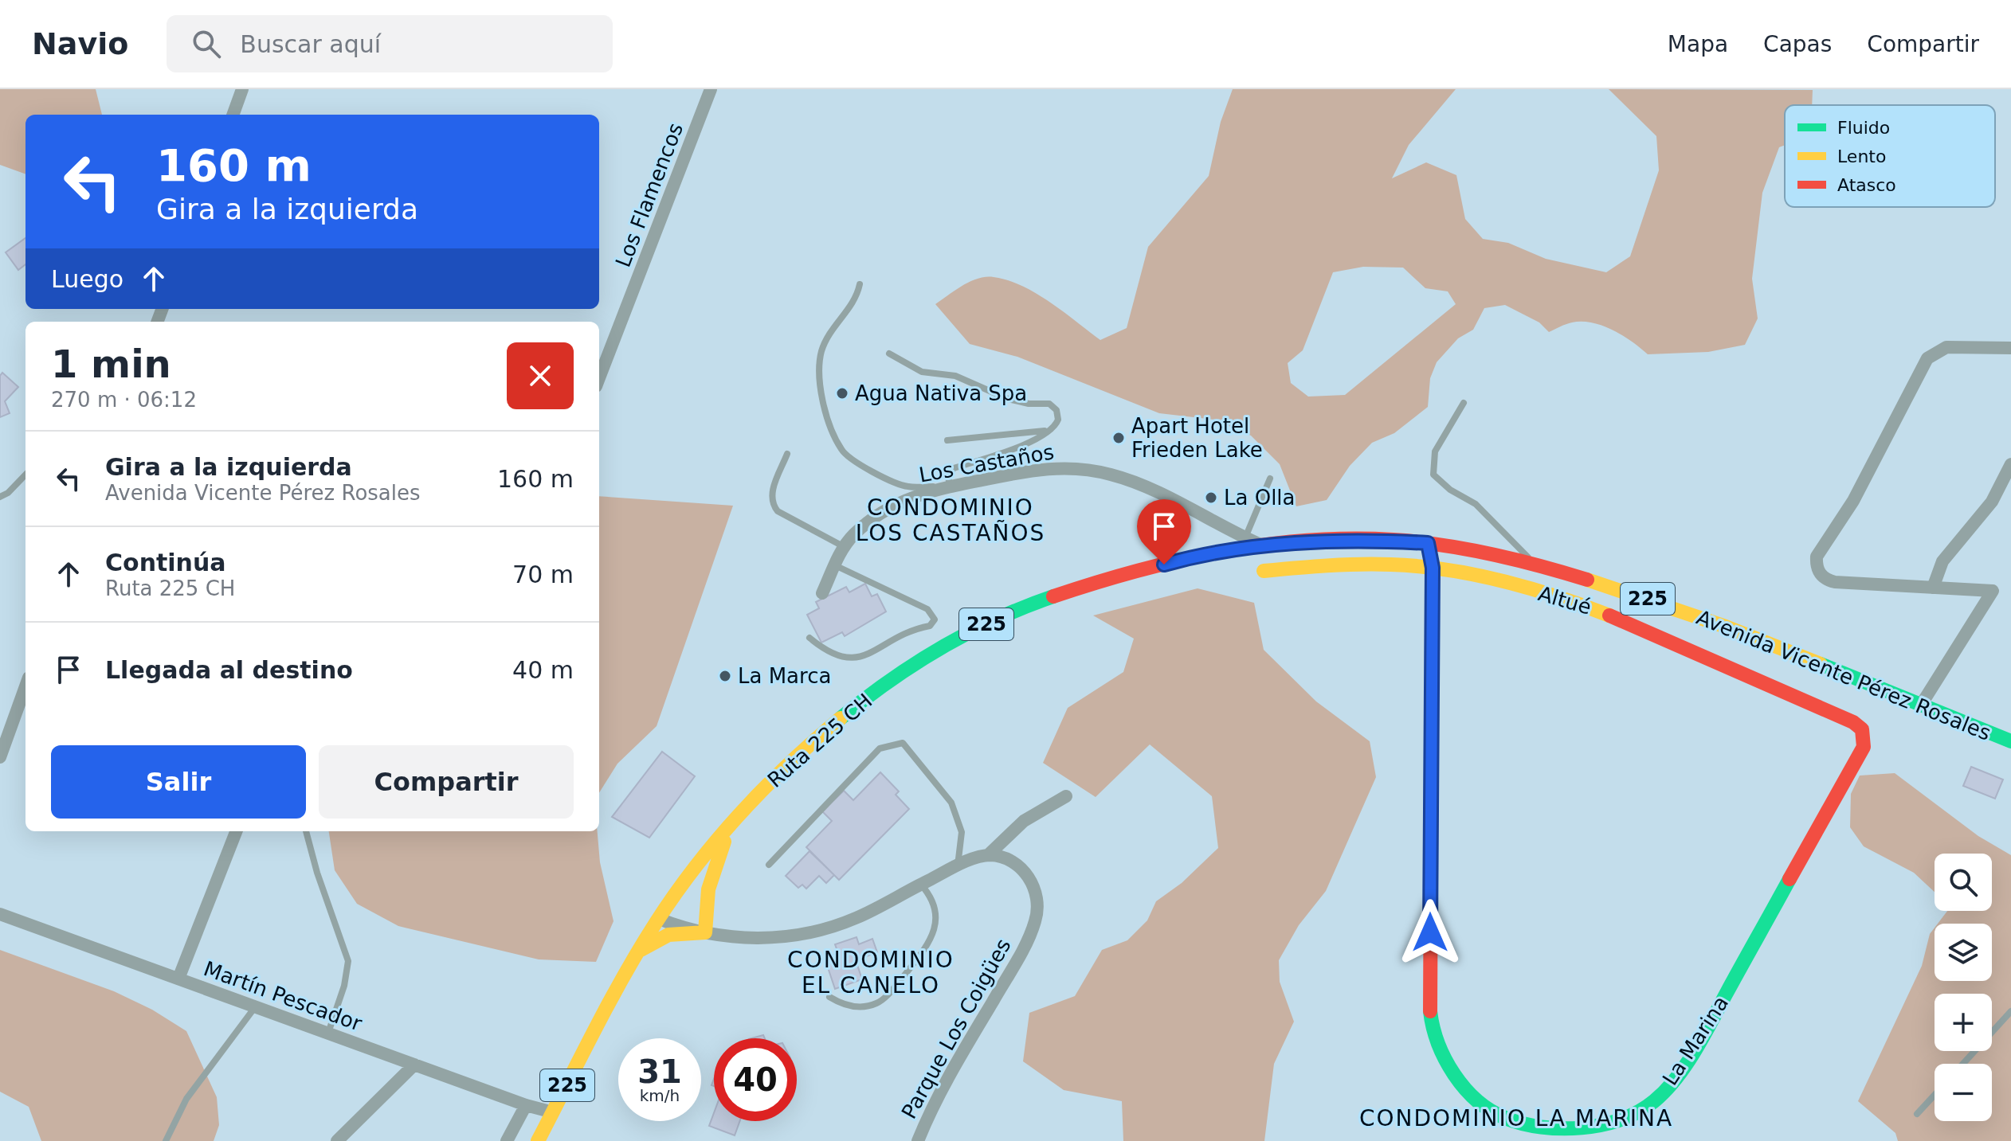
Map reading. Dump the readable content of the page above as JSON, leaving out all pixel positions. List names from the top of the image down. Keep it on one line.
{"streets":{"main road":["225","Altué","Avenida Vicente Pérez Rosales","Ruta 225 CH","La Marina"],"street":["Los Flamencos","Los Castaños","Martín Pescador","Parque Los Coigües"]},"crossings":[["Los Castaños","Avenida Vicente Pérez Rosales"],["Los Castaños","Ruta 225 CH"],["Altué","La Marina"],["Avenida Vicente Pérez Rosales","Ruta 225 CH"],["Avenida Vicente Pérez Rosales","La Marina"],["Ruta 225 CH","Martín Pescador"]],"districts":["CONDOMINIO LOS CASTAÑOS","CONDOMINIO EL CANELO","CONDOMINIO LA MARINA"],"places":["Agua Nativa Spa","Apart Hotel Frieden Lake","La Olla","La Marca"],"legend":["Fluido","Lento","Atasco"],"page":{"header":"Navio","search":"Buscar aquí","nav":["Mapa","Capas","Compartir"],"turn":["160 m","Gira a la izquierda"],"then":"Luego","heading":["1 min","270 m · 06:12"],"list":[{"name":"Gira a la izquierda","note":"Avenida Vicente Pérez Rosales","value":"160 m"},{"name":"Continúa","note":"Ruta 225 CH","value":"70 m"},{"name":"Llegada al destino","value":"40 m"}],"buttons":["Salir","Compartir"],"map_buttons":["+","−"],"speed":"31 km/h","limit":"40"}}
